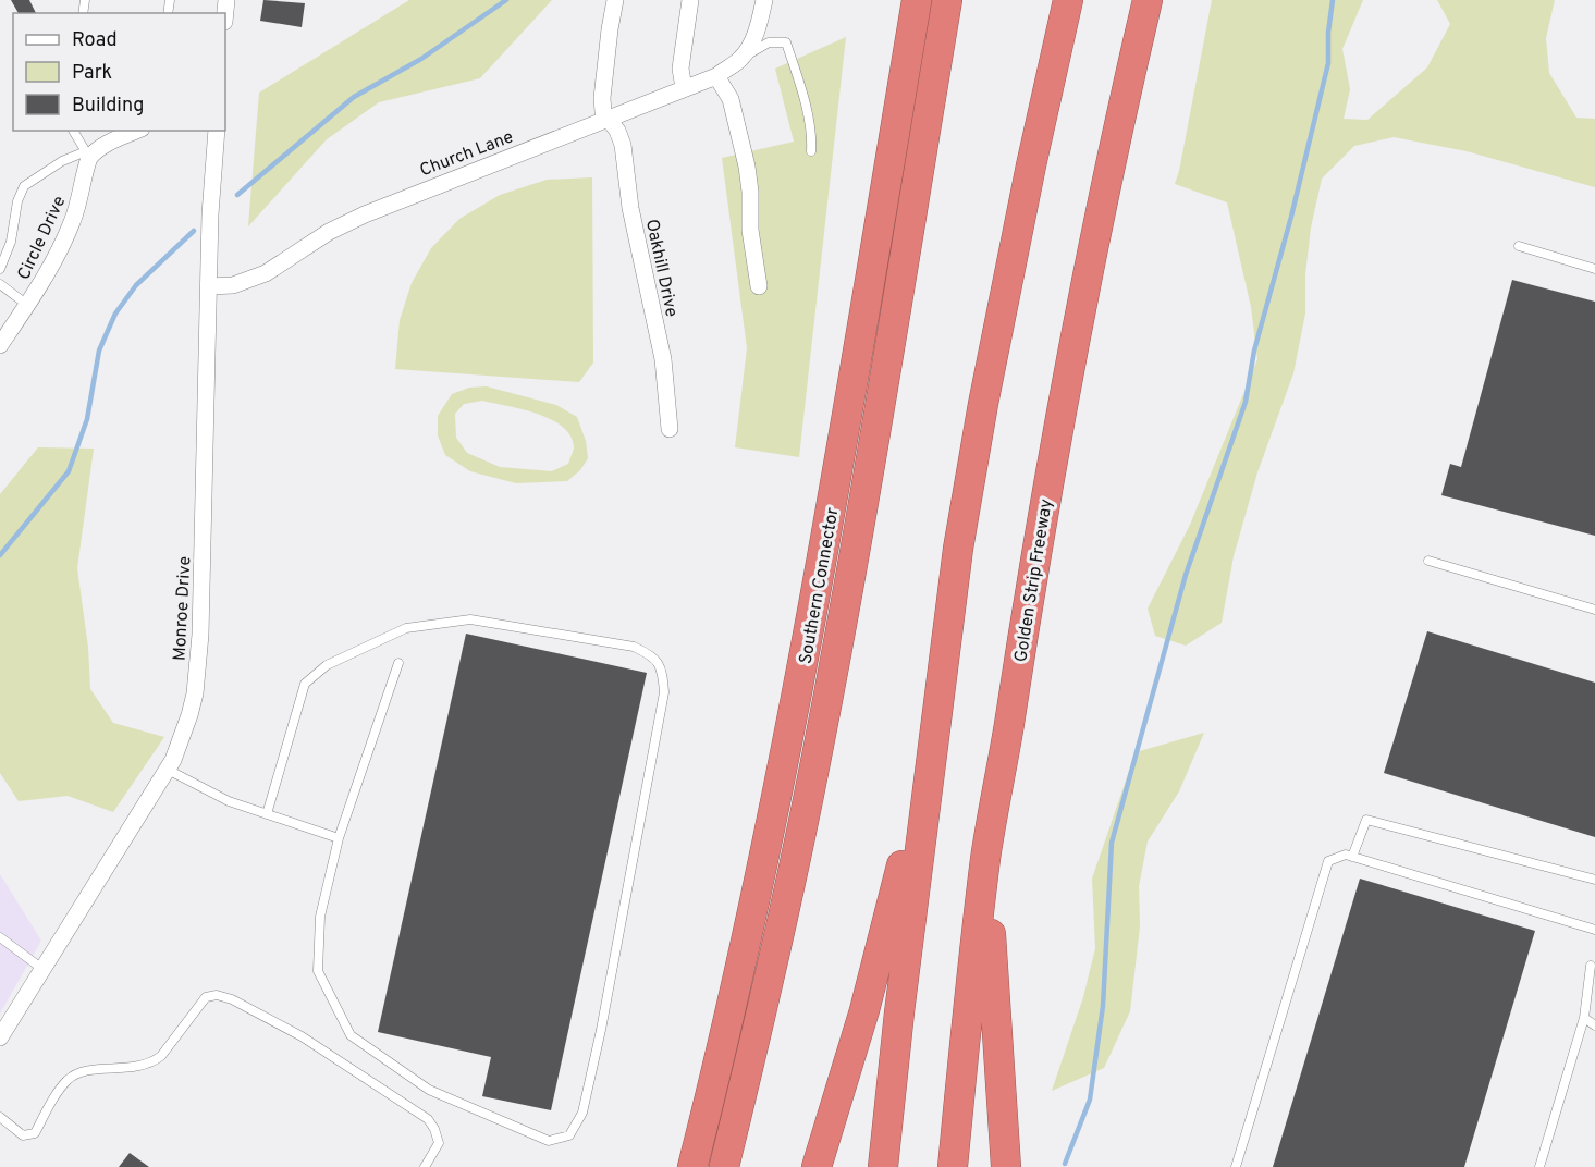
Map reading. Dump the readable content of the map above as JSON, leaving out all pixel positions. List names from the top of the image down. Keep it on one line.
{"streets":{"highway":["Golden Strip Freeway","Southern Connector"],"street":["Church Lane","Circle Drive","Oakhill Drive","Monroe Drive"]},"crossings":[["Church Lane","Oakhill Drive"],["Church Lane","Monroe Drive"]],"legend":["Road","Park","Building"]}
